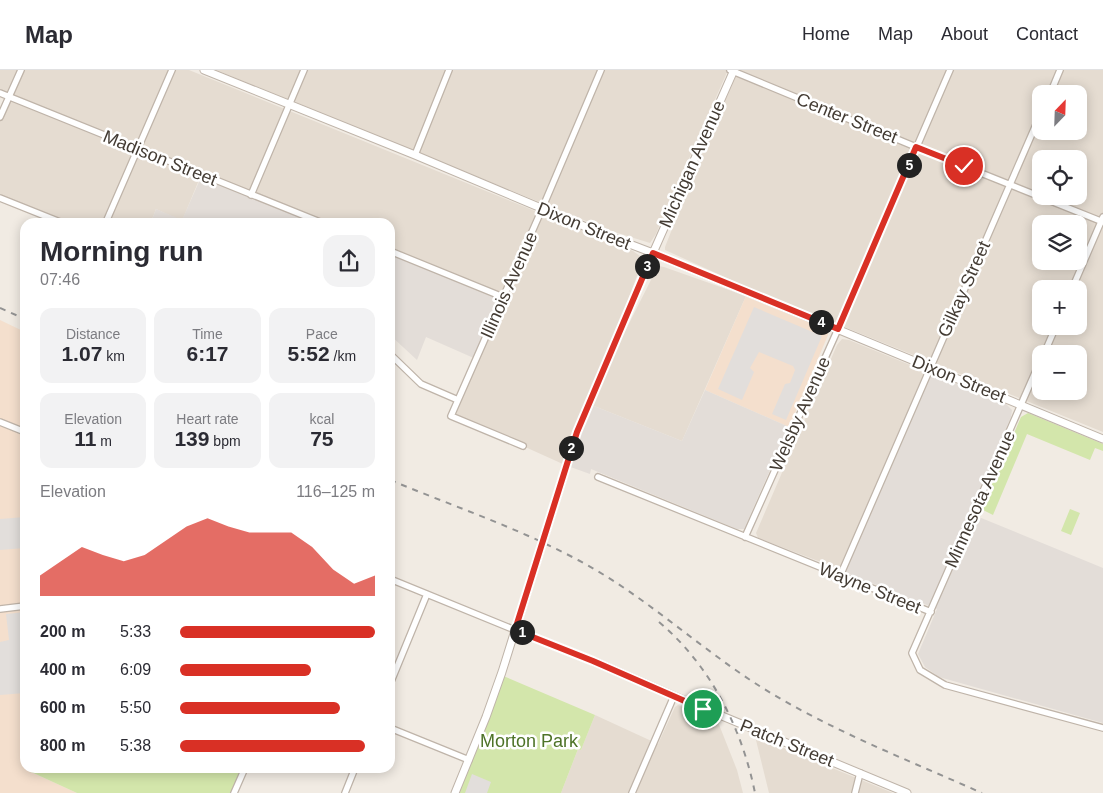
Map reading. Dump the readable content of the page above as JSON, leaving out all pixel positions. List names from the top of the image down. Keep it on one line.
{"streets":{"street":["Center Street","Madison Street","Michigan Avenue","Dixon Street","Illinois Avenue","Gilkay Street","Welsby Avenue","Minnesota Avenue","Wayne Street","Patch Street"]},"crossings":[["Center Street","Michigan Avenue"],["Center Street","Gilkay Street"],["Center Street","Welsby Avenue"],["Michigan Avenue","Dixon Street"],["Michigan Avenue","Patch Street"],["Dixon Street","Illinois Avenue"],["Dixon Street","Gilkay Street"],["Dixon Street","Welsby Avenue"],["Dixon Street","Minnesota Avenue"],["Gilkay Street","Wayne Street"],["Welsby Avenue","Wayne Street"],["Minnesota Avenue","Wayne Street"]],"parks":["Morton Park"],"north":"top right","page":{"header":"Map","nav":["Home","Map","About","Contact"],"map_buttons":["+","−"],"pins":["5","3","4","2","1"],"heading":["Morning run","07:46"],"stats":[["Distance","1.07 km"],["Time","6:17"],["Pace","5:52 /km"],["Elevation","11 m"],["Heart rate","139 bpm"],["kcal","75"]],"chart":["Elevation","116–125 m"],"list":[{"name":"200 m","note":"5:33"},{"name":"400 m","note":"6:09"},{"name":"600 m","note":"5:50"},{"name":"800 m","note":"5:38"}]}}
